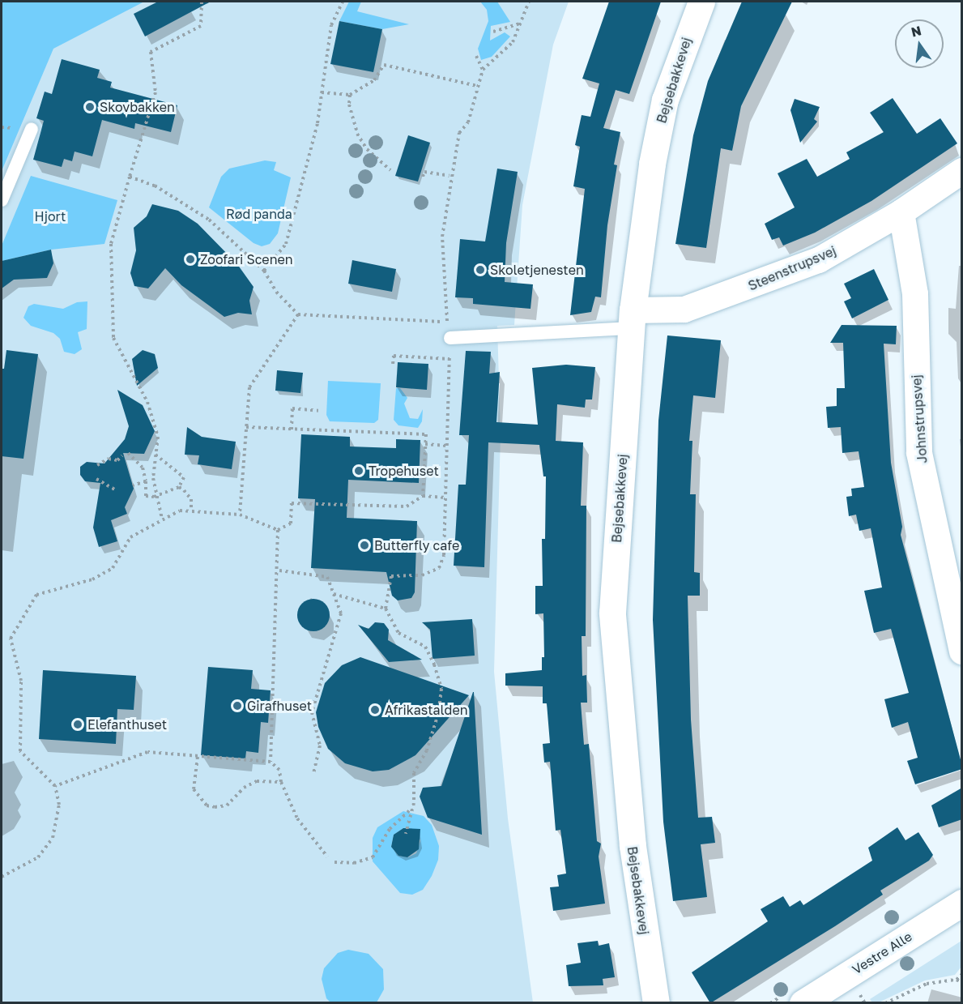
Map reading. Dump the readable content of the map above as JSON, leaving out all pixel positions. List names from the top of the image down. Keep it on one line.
{"streets":{"street":["Bejsebakkevej","Steenstrupsvej","Johnstrupsvej","Vestre Alle"]},"crossings":[["Bejsebakkevej","Steenstrupsvej"],["Steenstrupsvej","Johnstrupsvej"]],"parks":["Rød panda","Hjort"],"places":["Skovbakken","Zoofari Scenen","Skoletjenesten","Tropehuset","Butterfly cafe","Girafhuset","Afrikastalden","Elefanthuset"],"north":"top"}
